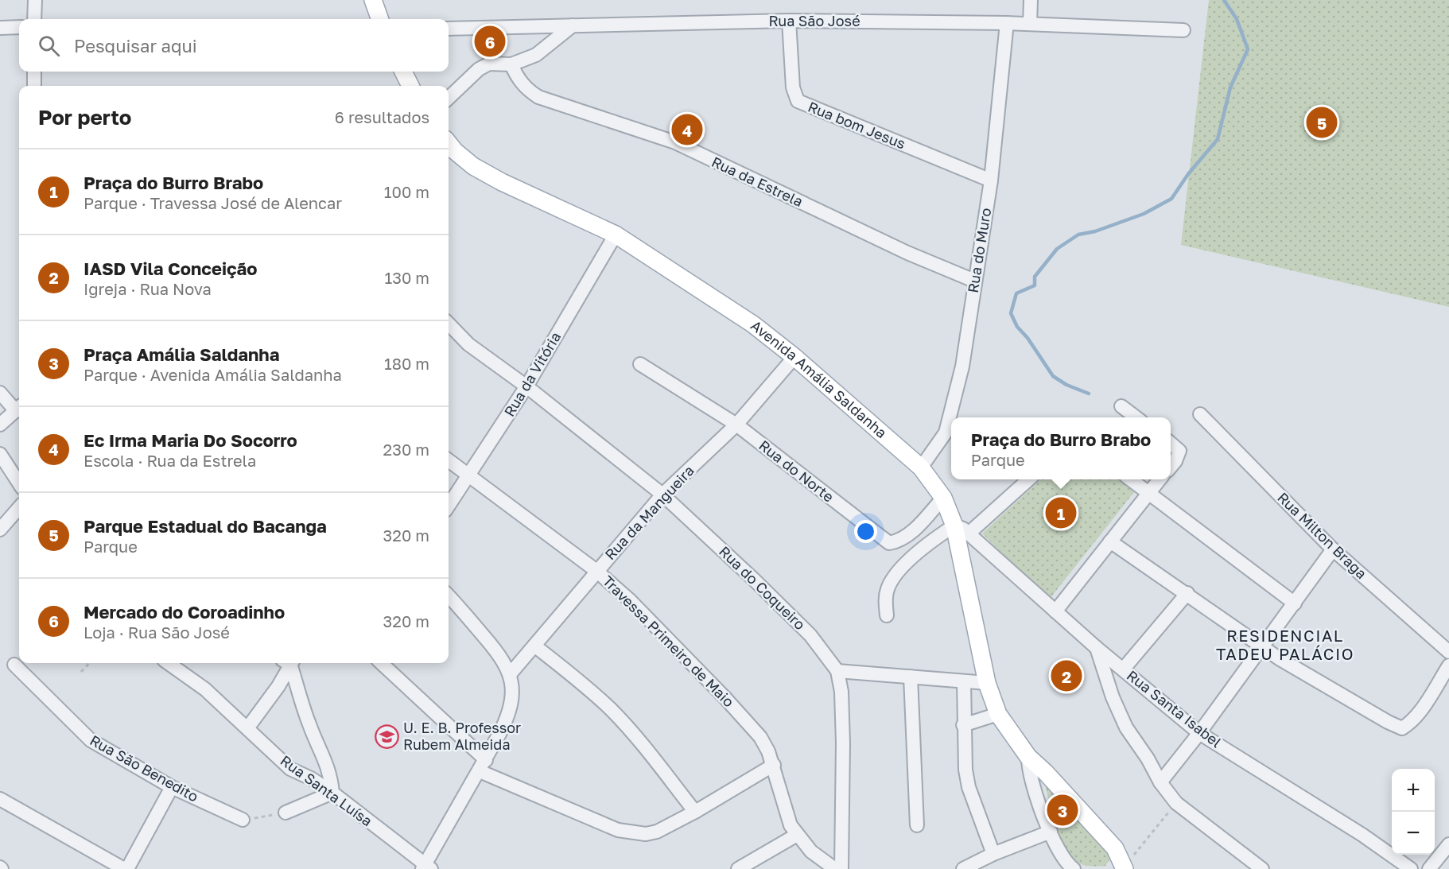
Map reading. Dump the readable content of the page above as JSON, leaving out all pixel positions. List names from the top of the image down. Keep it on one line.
{"streets":{"main road":["Avenida Amália Saldanha"],"street":["Rua São José","Rua bom Jesus","Rua da Estrela","Rua do Muro","Rua da Vitória","Rua do Norte","Rua da Mangueira","Rua Milton Braga","Rua do Coqueiro","Travessa Primeiro de Maio","Rua Santa Isabel","Rua São Benedito","Rua Santa Luísa"]},"crossings":[["Rua São José","Rua bom Jesus"],["Rua São José","Rua do Muro"],["Rua bom Jesus","Rua do Muro"],["Rua da Estrela","Rua do Muro"],["Rua do Muro","Avenida Amália Saldanha"],["Rua da Vitória","Avenida Amália Saldanha"],["Rua da Vitória","Rua do Coqueiro"],["Rua da Vitória","Travessa Primeiro de Maio"],["Avenida Amália Saldanha","Rua do Norte"],["Avenida Amália Saldanha","Rua da Mangueira"],["Avenida Amália Saldanha","Rua Santa Isabel"],["Rua do Norte","Rua da Mangueira"],["Rua da Mangueira","Rua do Coqueiro"],["Rua da Mangueira","Travessa Primeiro de Maio"]],"districts":["RESIDENCIAL TADEU PALÁCIO"],"places":{"school or university":["U. E. B. Professor Rubem Almeida"]},"page":{"search":"Pesquisar aqui","pins":["6","5","4","1","2","3"],"heading":["Por perto","6 resultados"],"list":[{"mark":"1","name":"Praça do Burro Brabo","note":"Parque · Travessa José de Alencar","value":"100 m"},{"mark":"2","name":"IASD Vila Conceição","note":"Igreja · Rua Nova","value":"130 m"},{"mark":"3","name":"Praça Amália Saldanha","note":"Parque · Avenida Amália Saldanha","value":"180 m"},{"mark":"4","name":"Ec Irma Maria Do Socorro","note":"Escola · Rua da Estrela","value":"230 m"},{"mark":"5","name":"Parque Estadual do Bacanga","note":"Parque","value":"320 m"},{"mark":"6","name":"Mercado do Coroadinho","note":"Loja · Rua São José","value":"320 m"}],"popup":["Praça do Burro Brabo","Parque"],"map_buttons":["+","−"]}}
